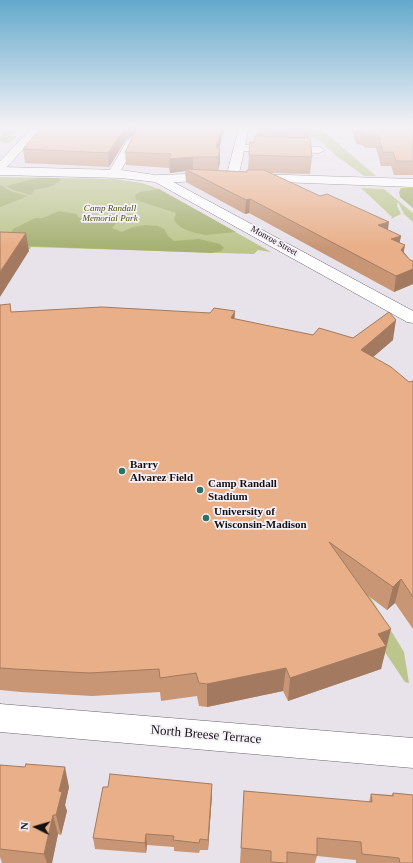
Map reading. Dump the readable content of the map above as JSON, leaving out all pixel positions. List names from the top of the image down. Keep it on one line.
{"streets":{"main road":["Monroe Street"],"street":["North Breese Terrace"]},"parks":["Camp Randall Memorial Park"],"places":["Barry Alvarez Field","Camp Randall Stadium","University of Wisconsin-Madison"],"north":"left"}
